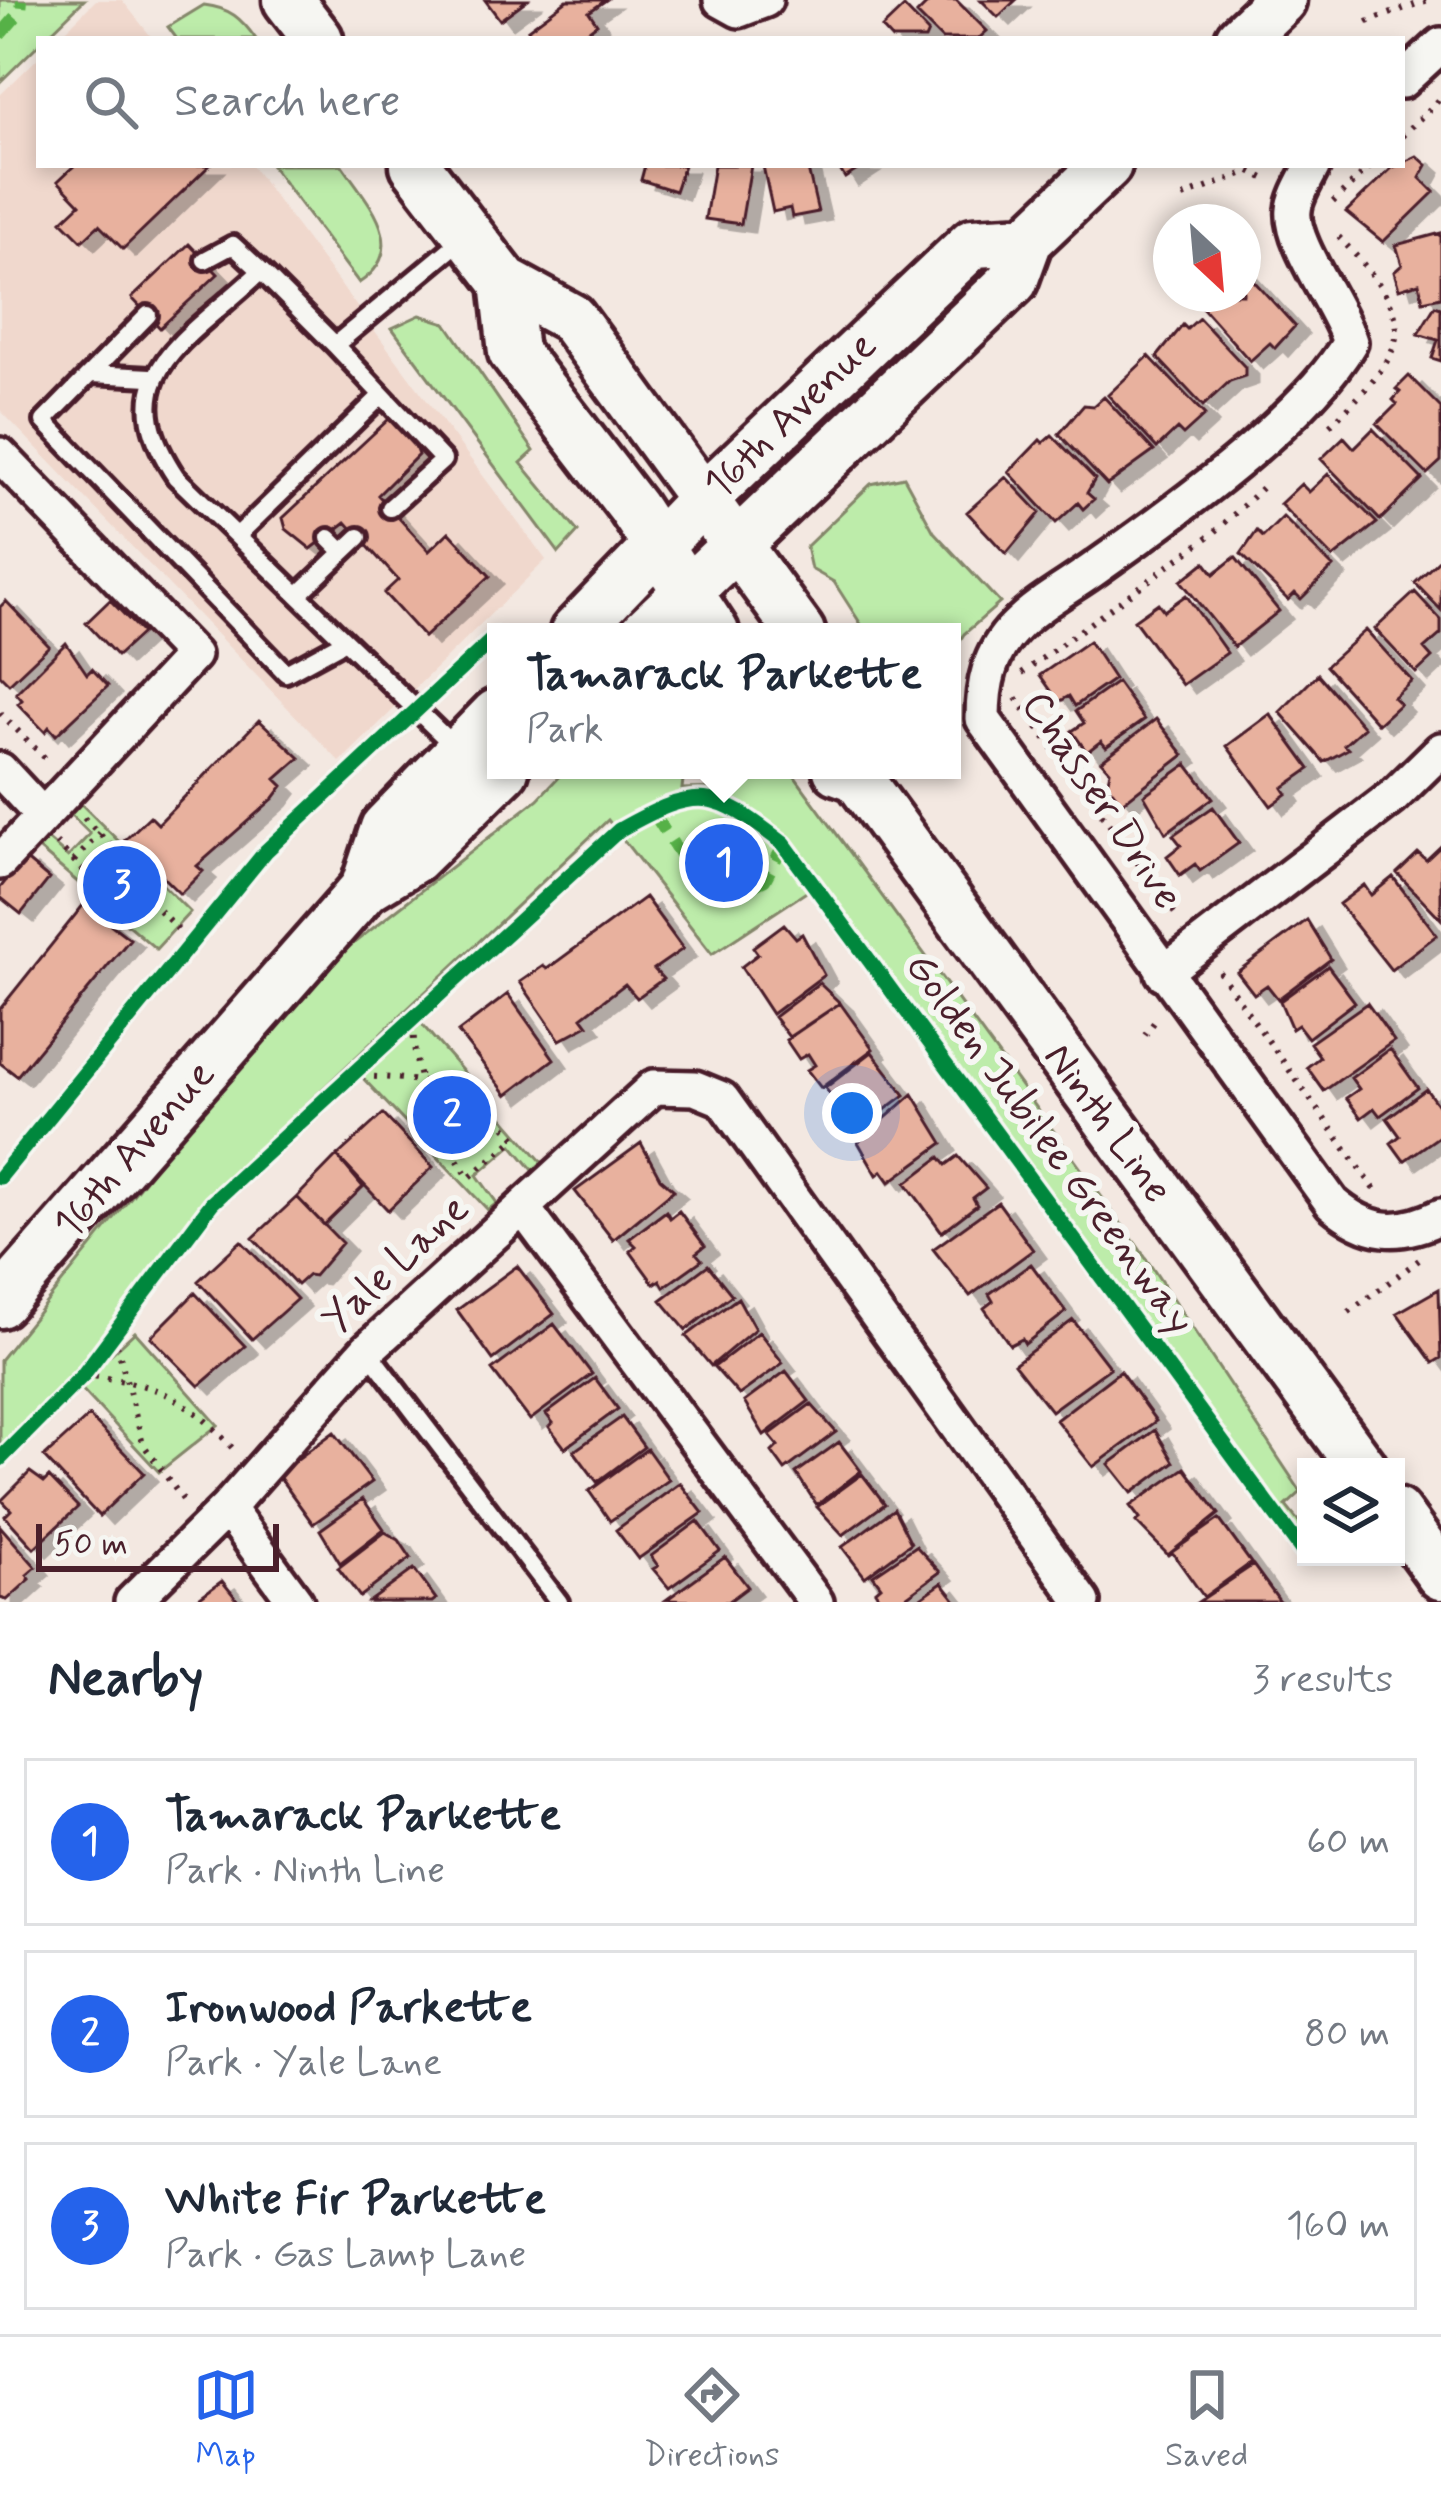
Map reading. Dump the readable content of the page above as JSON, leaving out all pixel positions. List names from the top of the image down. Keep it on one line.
{"streets":{"main road":["16th Avenue","Ninth Line"],"street":["Chasser Drive","Yale Lane"],"cycle path":["Golden Jubilee Greenway"]},"scale_bar":"50 m","north":"bottom right","page":{"search":"Search here","popup":["Tamarack Parkette","Park"],"pins":["1","3","2"],"scale":"50 m","heading":["Nearby","3 results"],"list":[{"mark":"1","name":"Tamarack Parkette","note":"Park · Ninth Line","value":"60 m"},{"mark":"2","name":"Ironwood Parkette","note":"Park · Yale Lane","value":"80 m"},{"mark":"3","name":"White Fir Parkette","note":"Park · Gas Lamp Lane","value":"160 m"}],"nav":["Map","Directions","Saved"]}}
